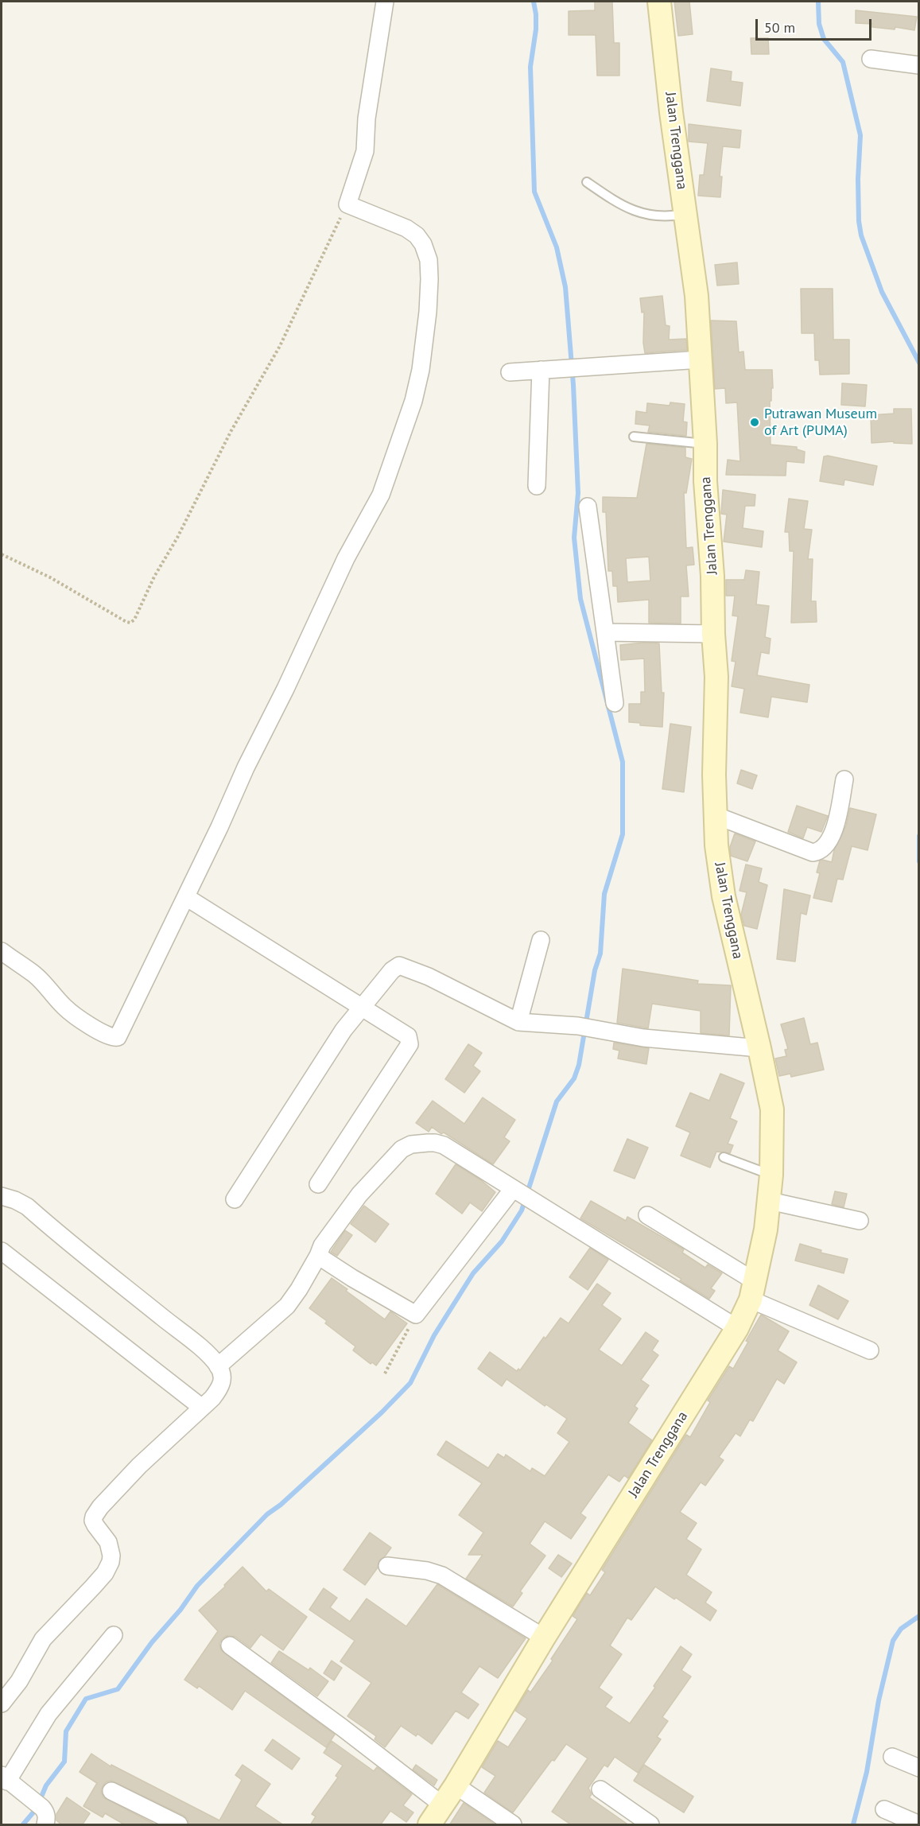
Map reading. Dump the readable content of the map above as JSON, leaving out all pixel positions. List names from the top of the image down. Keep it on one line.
{"streets":{"main road":["Jalan Trenggana"]},"places":["Putrawan Museum of Art (PUMA)"],"scale_bar":"50 m"}
